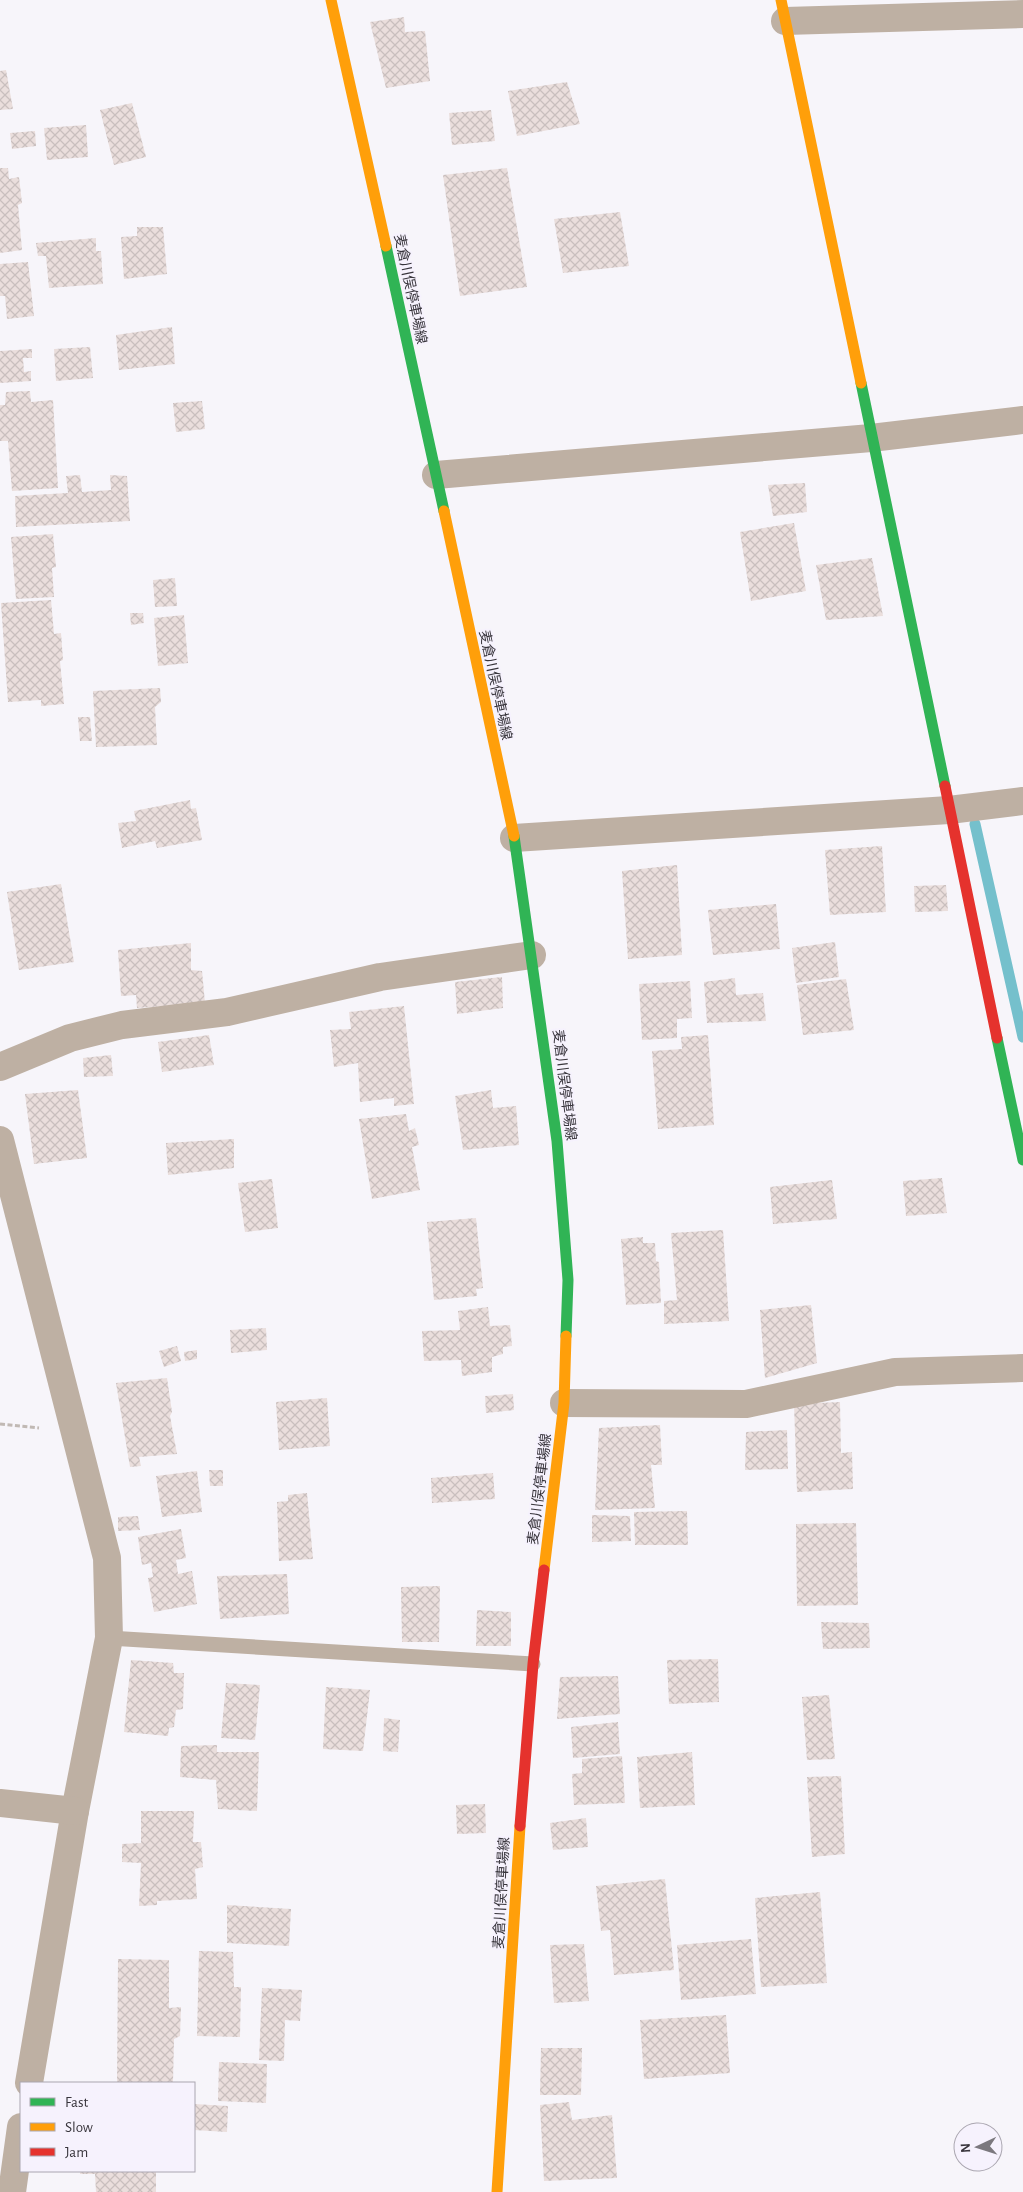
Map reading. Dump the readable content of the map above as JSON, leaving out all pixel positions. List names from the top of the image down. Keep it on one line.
{"streets":{"main road":["麦倉川俣停車場線"]},"legend":["Fast","Slow","Jam"],"north":"left"}
